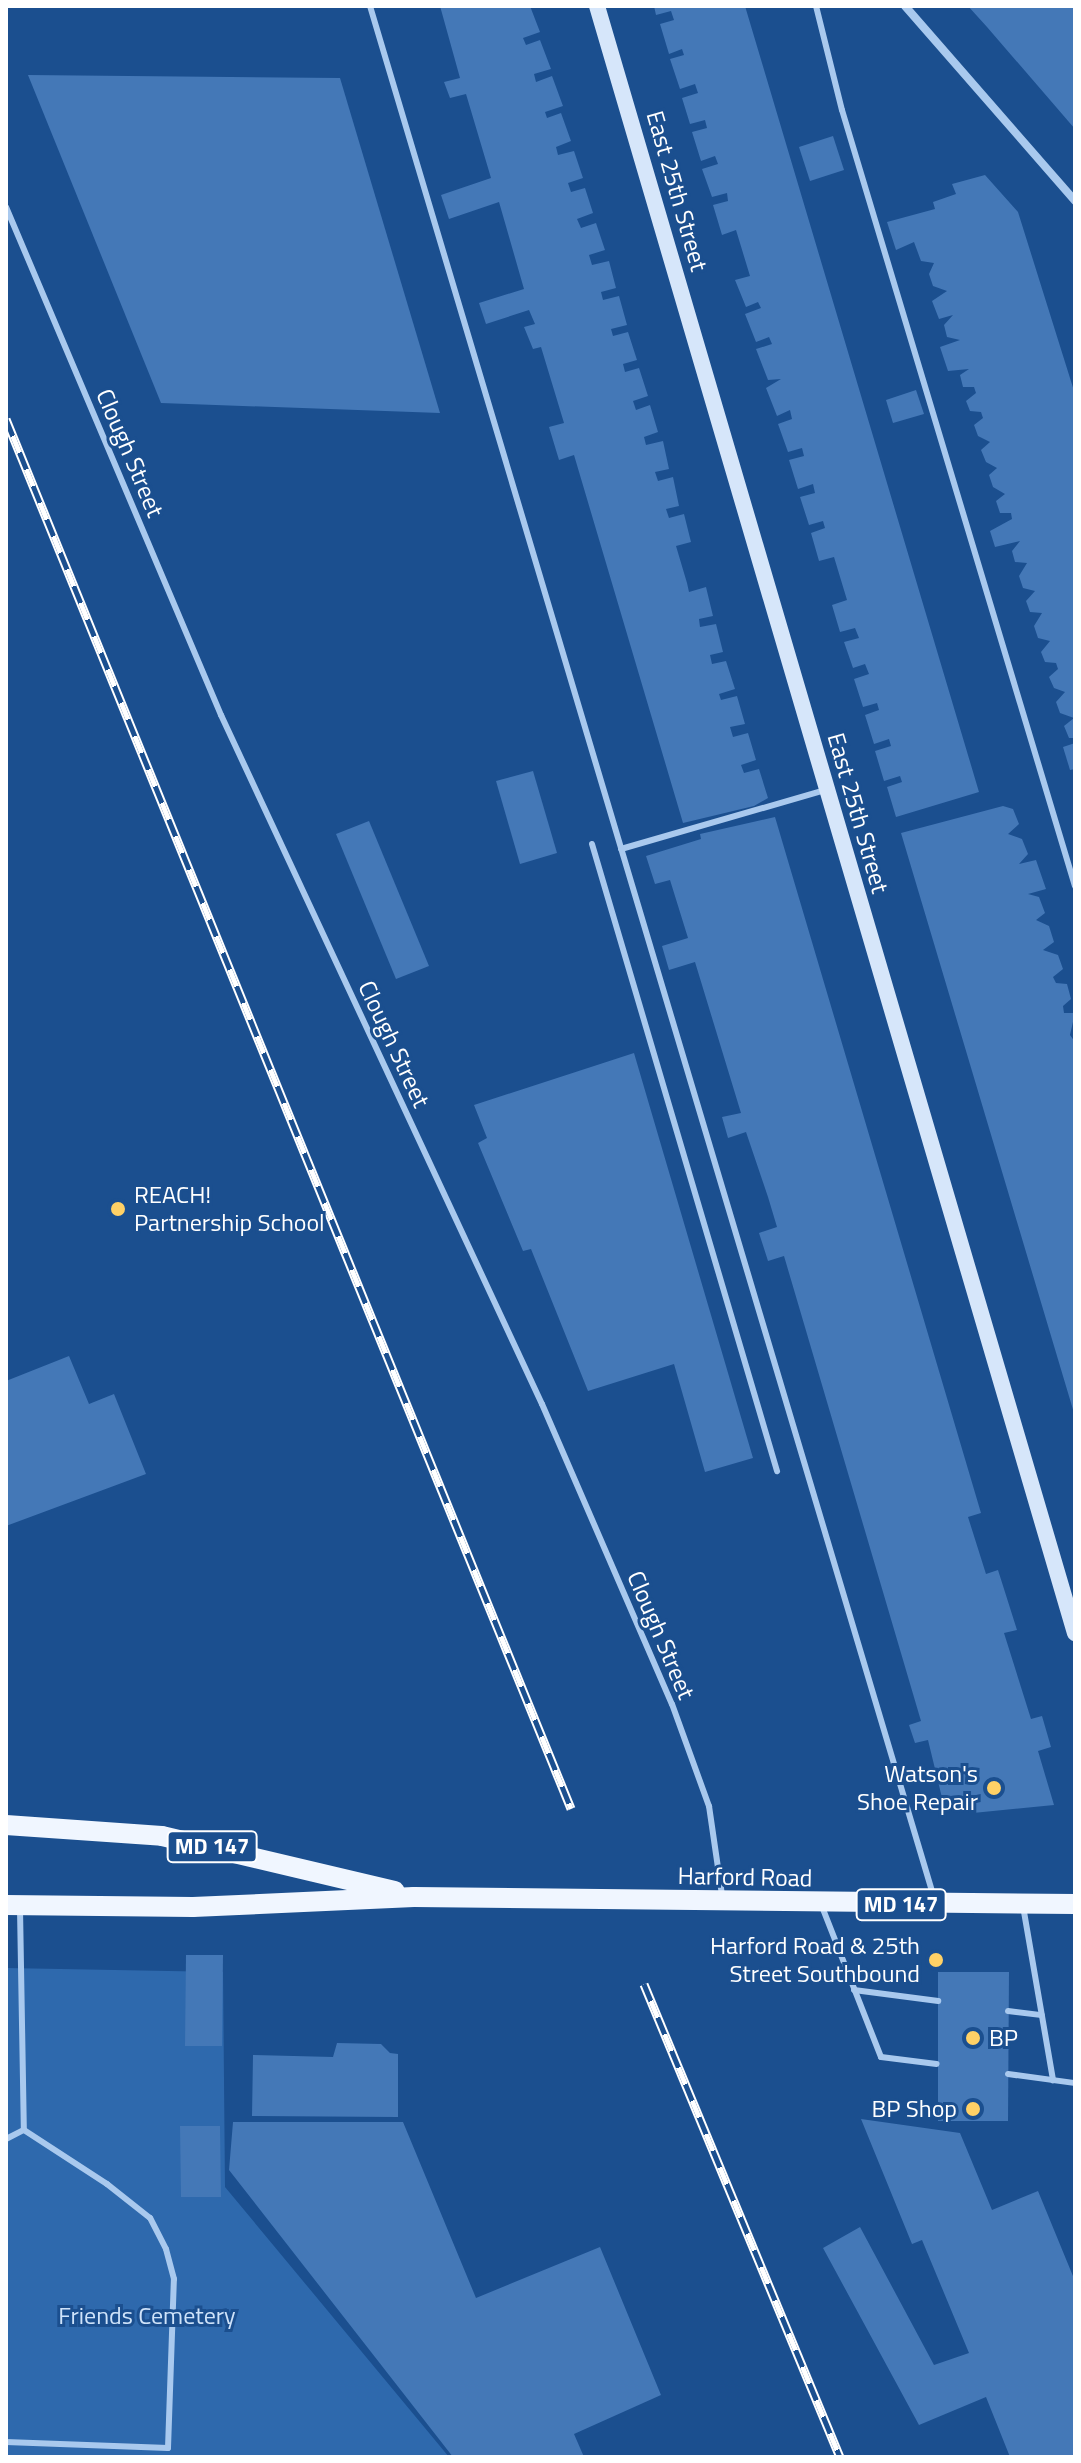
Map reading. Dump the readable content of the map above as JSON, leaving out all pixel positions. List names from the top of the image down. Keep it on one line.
{"streets":{"main road":["East 25th Street","MD 147","Harford Road"],"lane":["Clough Street"]},"crossings":[["Clough Street","Harford Road"]],"parks":["Friends Cemetery"],"places":["REACH! Partnership School","Watson's Shoe Repair","Harford Road & 25th Street Southbound","BP","BP Shop"]}
